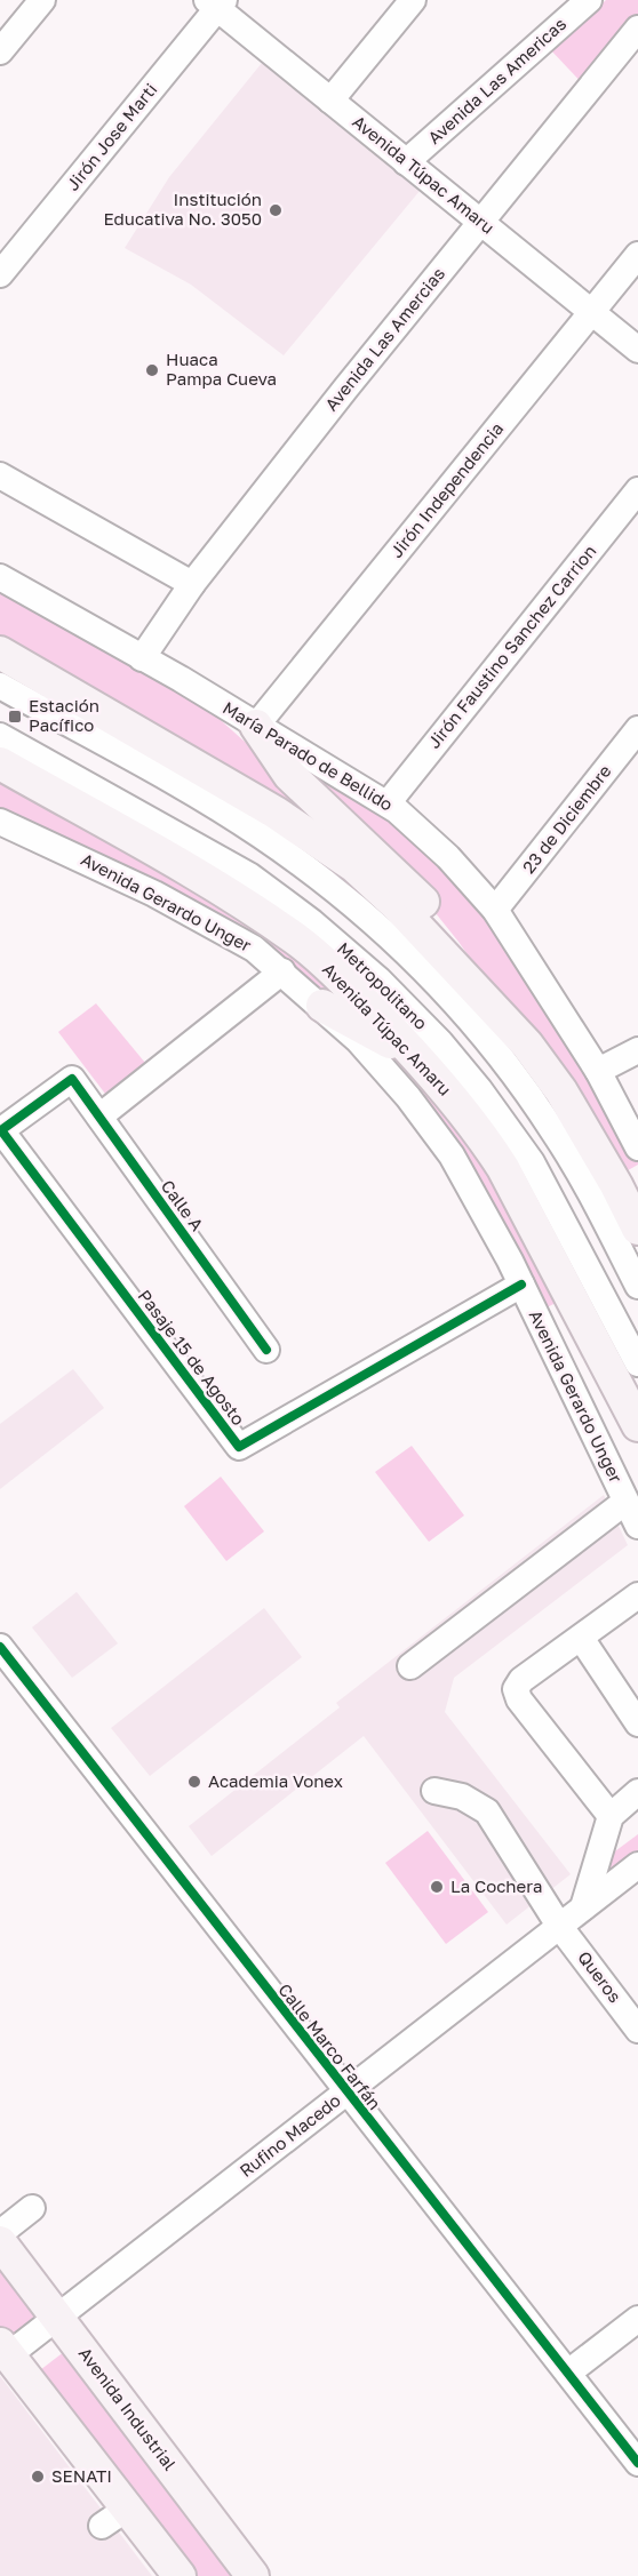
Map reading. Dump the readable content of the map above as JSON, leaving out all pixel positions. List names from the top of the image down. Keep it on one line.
{"streets":{"main road":["Avenida Túpac Amaru","Avenida Industrial"],"street":["Avenida Las Americas","Jirón Jose Marti","Avenida Las Amercias","Jirón Independencia","Jirón Faustino Sanchez Carrion","María Parado de Bellido","23 de Diciembre","Avenida Gerardo Unger","Metropolitano","Calle A","Pasaje 15 de Agosto","Queros","Calle Marco Farfán","Rufino Macedo"]},"crossings":[["Avenida Las Americas","Avenida Túpac Amaru"],["Jirón Jose Marti","Avenida Túpac Amaru"],["Avenida Túpac Amaru","Avenida Las Amercias"],["Avenida Túpac Amaru","Jirón Independencia"],["Avenida Las Amercias","María Parado de Bellido"],["Jirón Independencia","María Parado de Bellido"],["Jirón Faustino Sanchez Carrion","María Parado de Bellido"],["María Parado de Bellido","23 de Diciembre"],["Avenida Gerardo Unger","Pasaje 15 de Agosto"],["Calle A","Pasaje 15 de Agosto"],["Queros","Rufino Macedo"],["Calle Marco Farfán","Rufino Macedo"],["Rufino Macedo","Avenida Industrial"]],"places":{"other":["Institución Educativa No. 3050","Huaca Pampa Cueva","Academia Vonex","La Cochera","SENATI"],"transit":["Estación Pacífico"]}}
